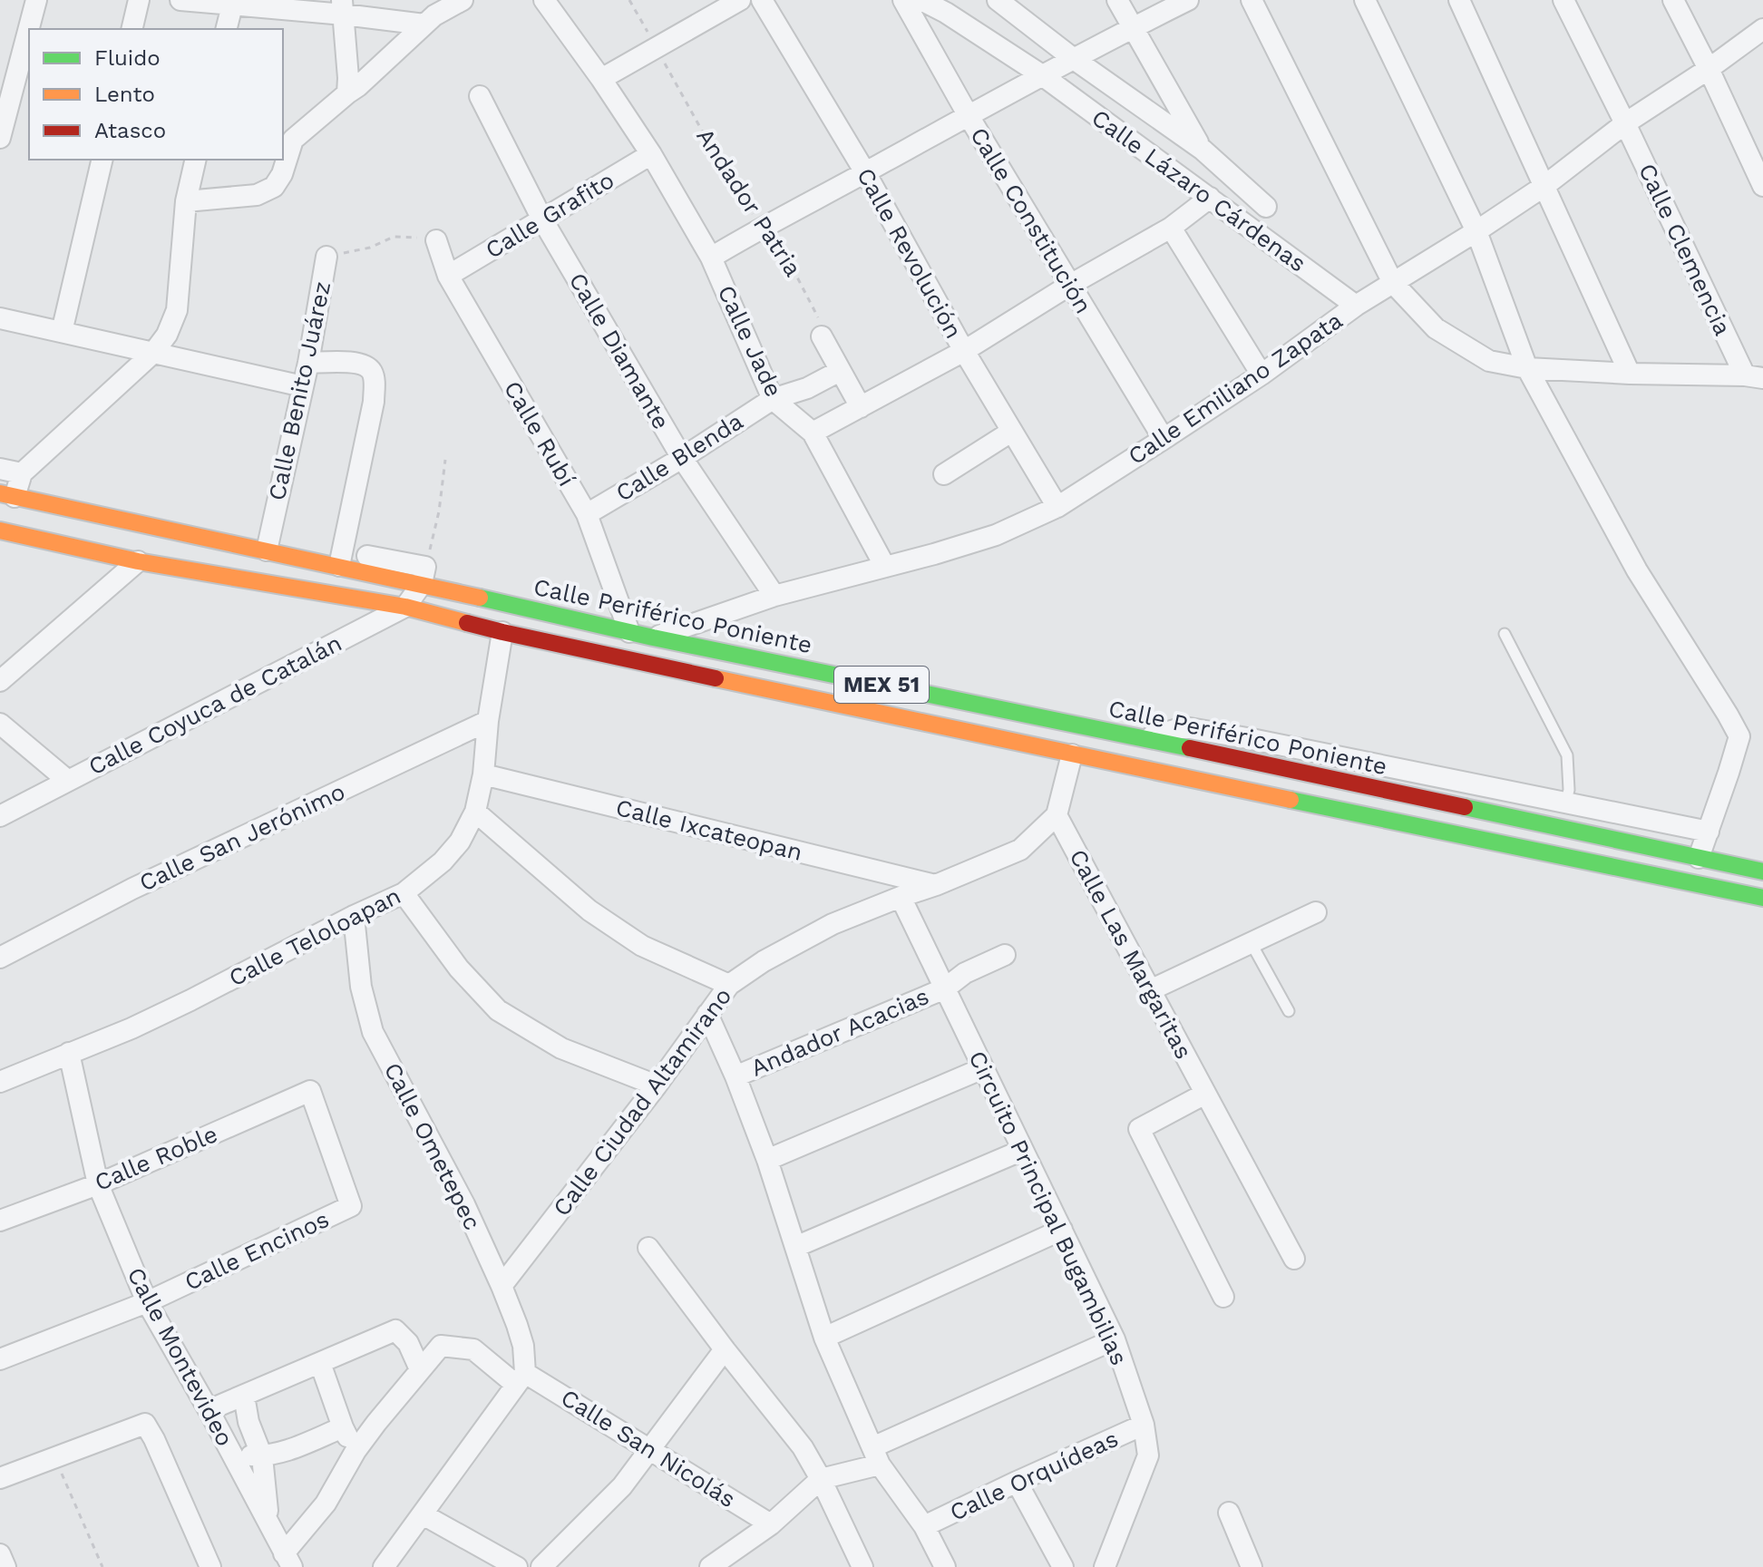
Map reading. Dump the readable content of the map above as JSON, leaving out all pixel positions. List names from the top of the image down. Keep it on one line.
{"streets":{"main road":["Calle Periférico Poniente","MEX 51"],"street":["Calle Lázaro Cárdenas","Calle Grafito","Calle Constitución","Calle Clemencia","Calle Revolución","Calle Jade","Calle Diamante","Calle Emiliano Zapata","Calle Benito Juárez","Calle Rubí","Calle Blenda","Calle Coyuca de Catalán","Calle Ixcateopan","Calle San Jerónimo","Calle Teloloapan","Calle Las Margaritas","Andador Acacias","Calle Ciudad Altamirano","Calle Ometepec","Calle Roble","Circuito Principal Bugambilias","Calle Encinos","Calle Montevideo","Calle San Nicolás","Calle Orquídeas"],"path":["Andador Patria"]},"crossings":[["Calle Lázaro Cárdenas","Calle Emiliano Zapata"],["Calle Grafito","Calle Jade"],["Calle Grafito","Calle Diamante"],["Calle Grafito","Calle Rubí"],["Calle Constitución","Calle Emiliano Zapata"],["Calle Clemencia","Calle Emiliano Zapata"],["Calle Revolución","Calle Emiliano Zapata"],["Calle Jade","Calle Emiliano Zapata"],["Calle Jade","Calle Blenda"],["Calle Diamante","Calle Emiliano Zapata"],["Calle Diamante","Calle Blenda"],["Calle Emiliano Zapata","Calle Periférico Poniente"],["Calle Benito Juárez","Calle Rubí"],["Calle Rubí","Calle Blenda"],["Calle Rubí","Calle Periférico Poniente"],["Calle Periférico Poniente","Calle Coyuca de Catalán"],["MEX 51","Calle Coyuca de Catalán"],["MEX 51","Calle Teloloapan"],["Calle Ixcateopan","Calle Teloloapan"],["Calle Ixcateopan","Calle Ciudad Altamirano"],["Calle San Jerónimo","Calle Teloloapan"],["Calle Teloloapan","Calle Ometepec"],["Calle Teloloapan","Calle Montevideo"],["Calle Las Margaritas","Calle Ciudad Altamirano"],["Andador Acacias","Circuito Principal Bugambilias"],["Calle Ciudad Altamirano","Calle Ometepec"],["Calle Ciudad Altamirano","Circuito Principal Bugambilias"],["Calle Ometepec","Calle San Nicolás"],["Calle Roble","Calle Encinos"],["Calle Roble","Calle Montevideo"],["Circuito Principal Bugambilias","Calle Orquídeas"],["Calle Encinos","Calle Montevideo"]],"legend":["Fluido","Lento","Atasco"]}
